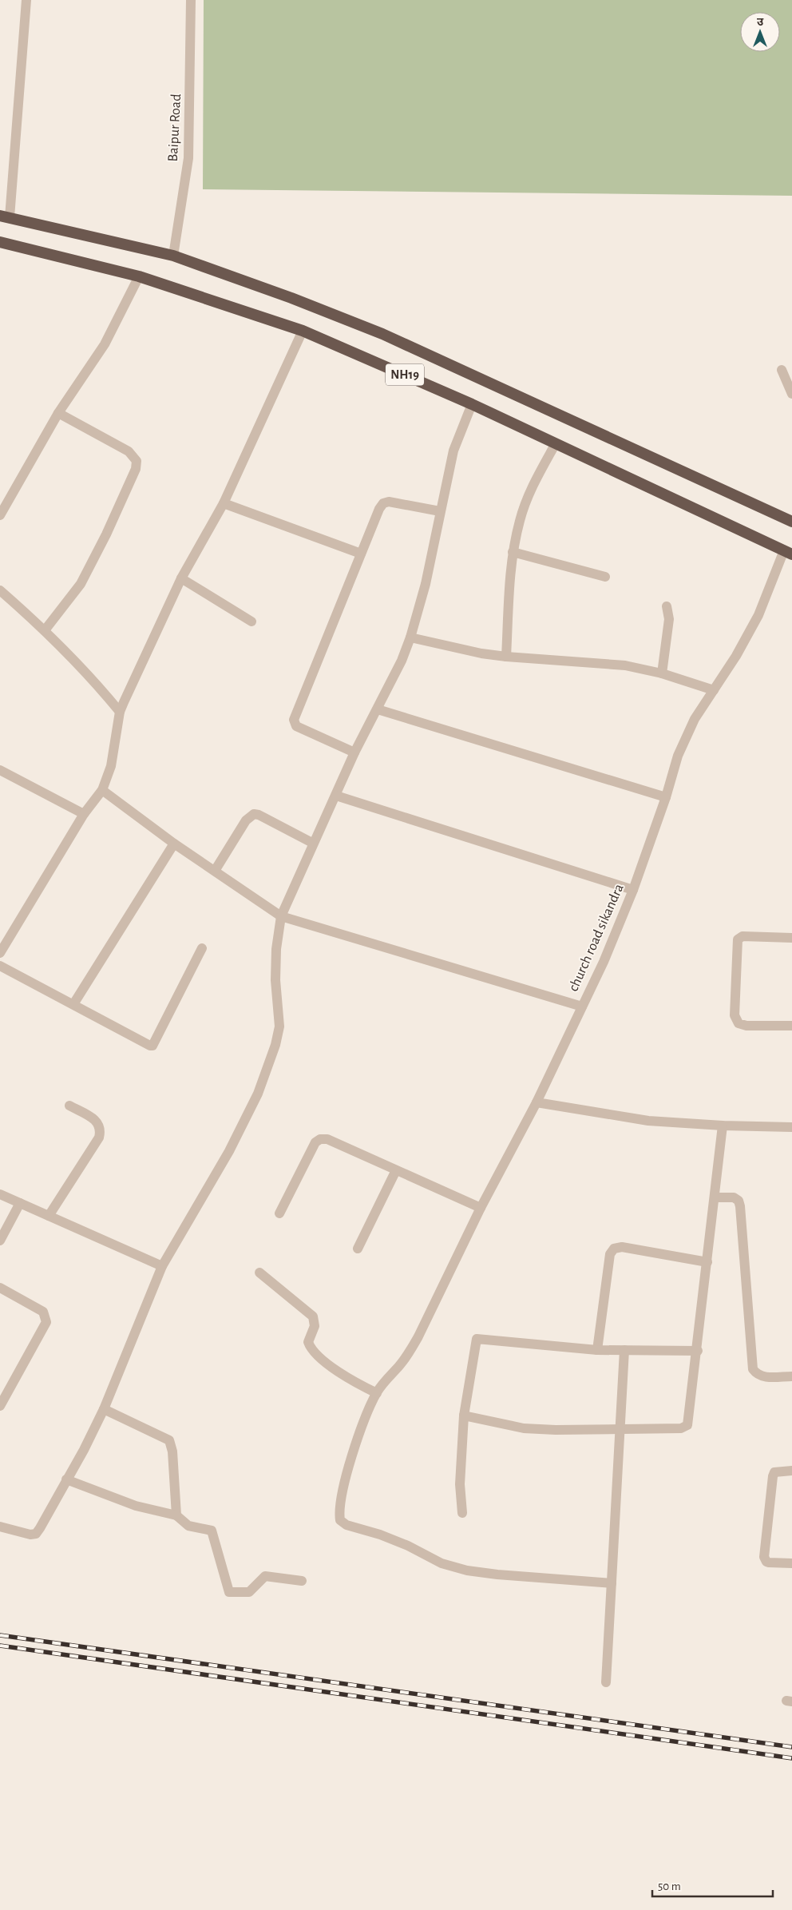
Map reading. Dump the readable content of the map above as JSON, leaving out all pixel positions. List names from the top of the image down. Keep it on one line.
{"streets":{"highway":["NH19"],"street":["Baipur Road","church road sikandra"]},"crossings":[["Baipur Road","NH19"],["NH19","church road sikandra"]],"scale_bar":"50 m","north":"top"}
